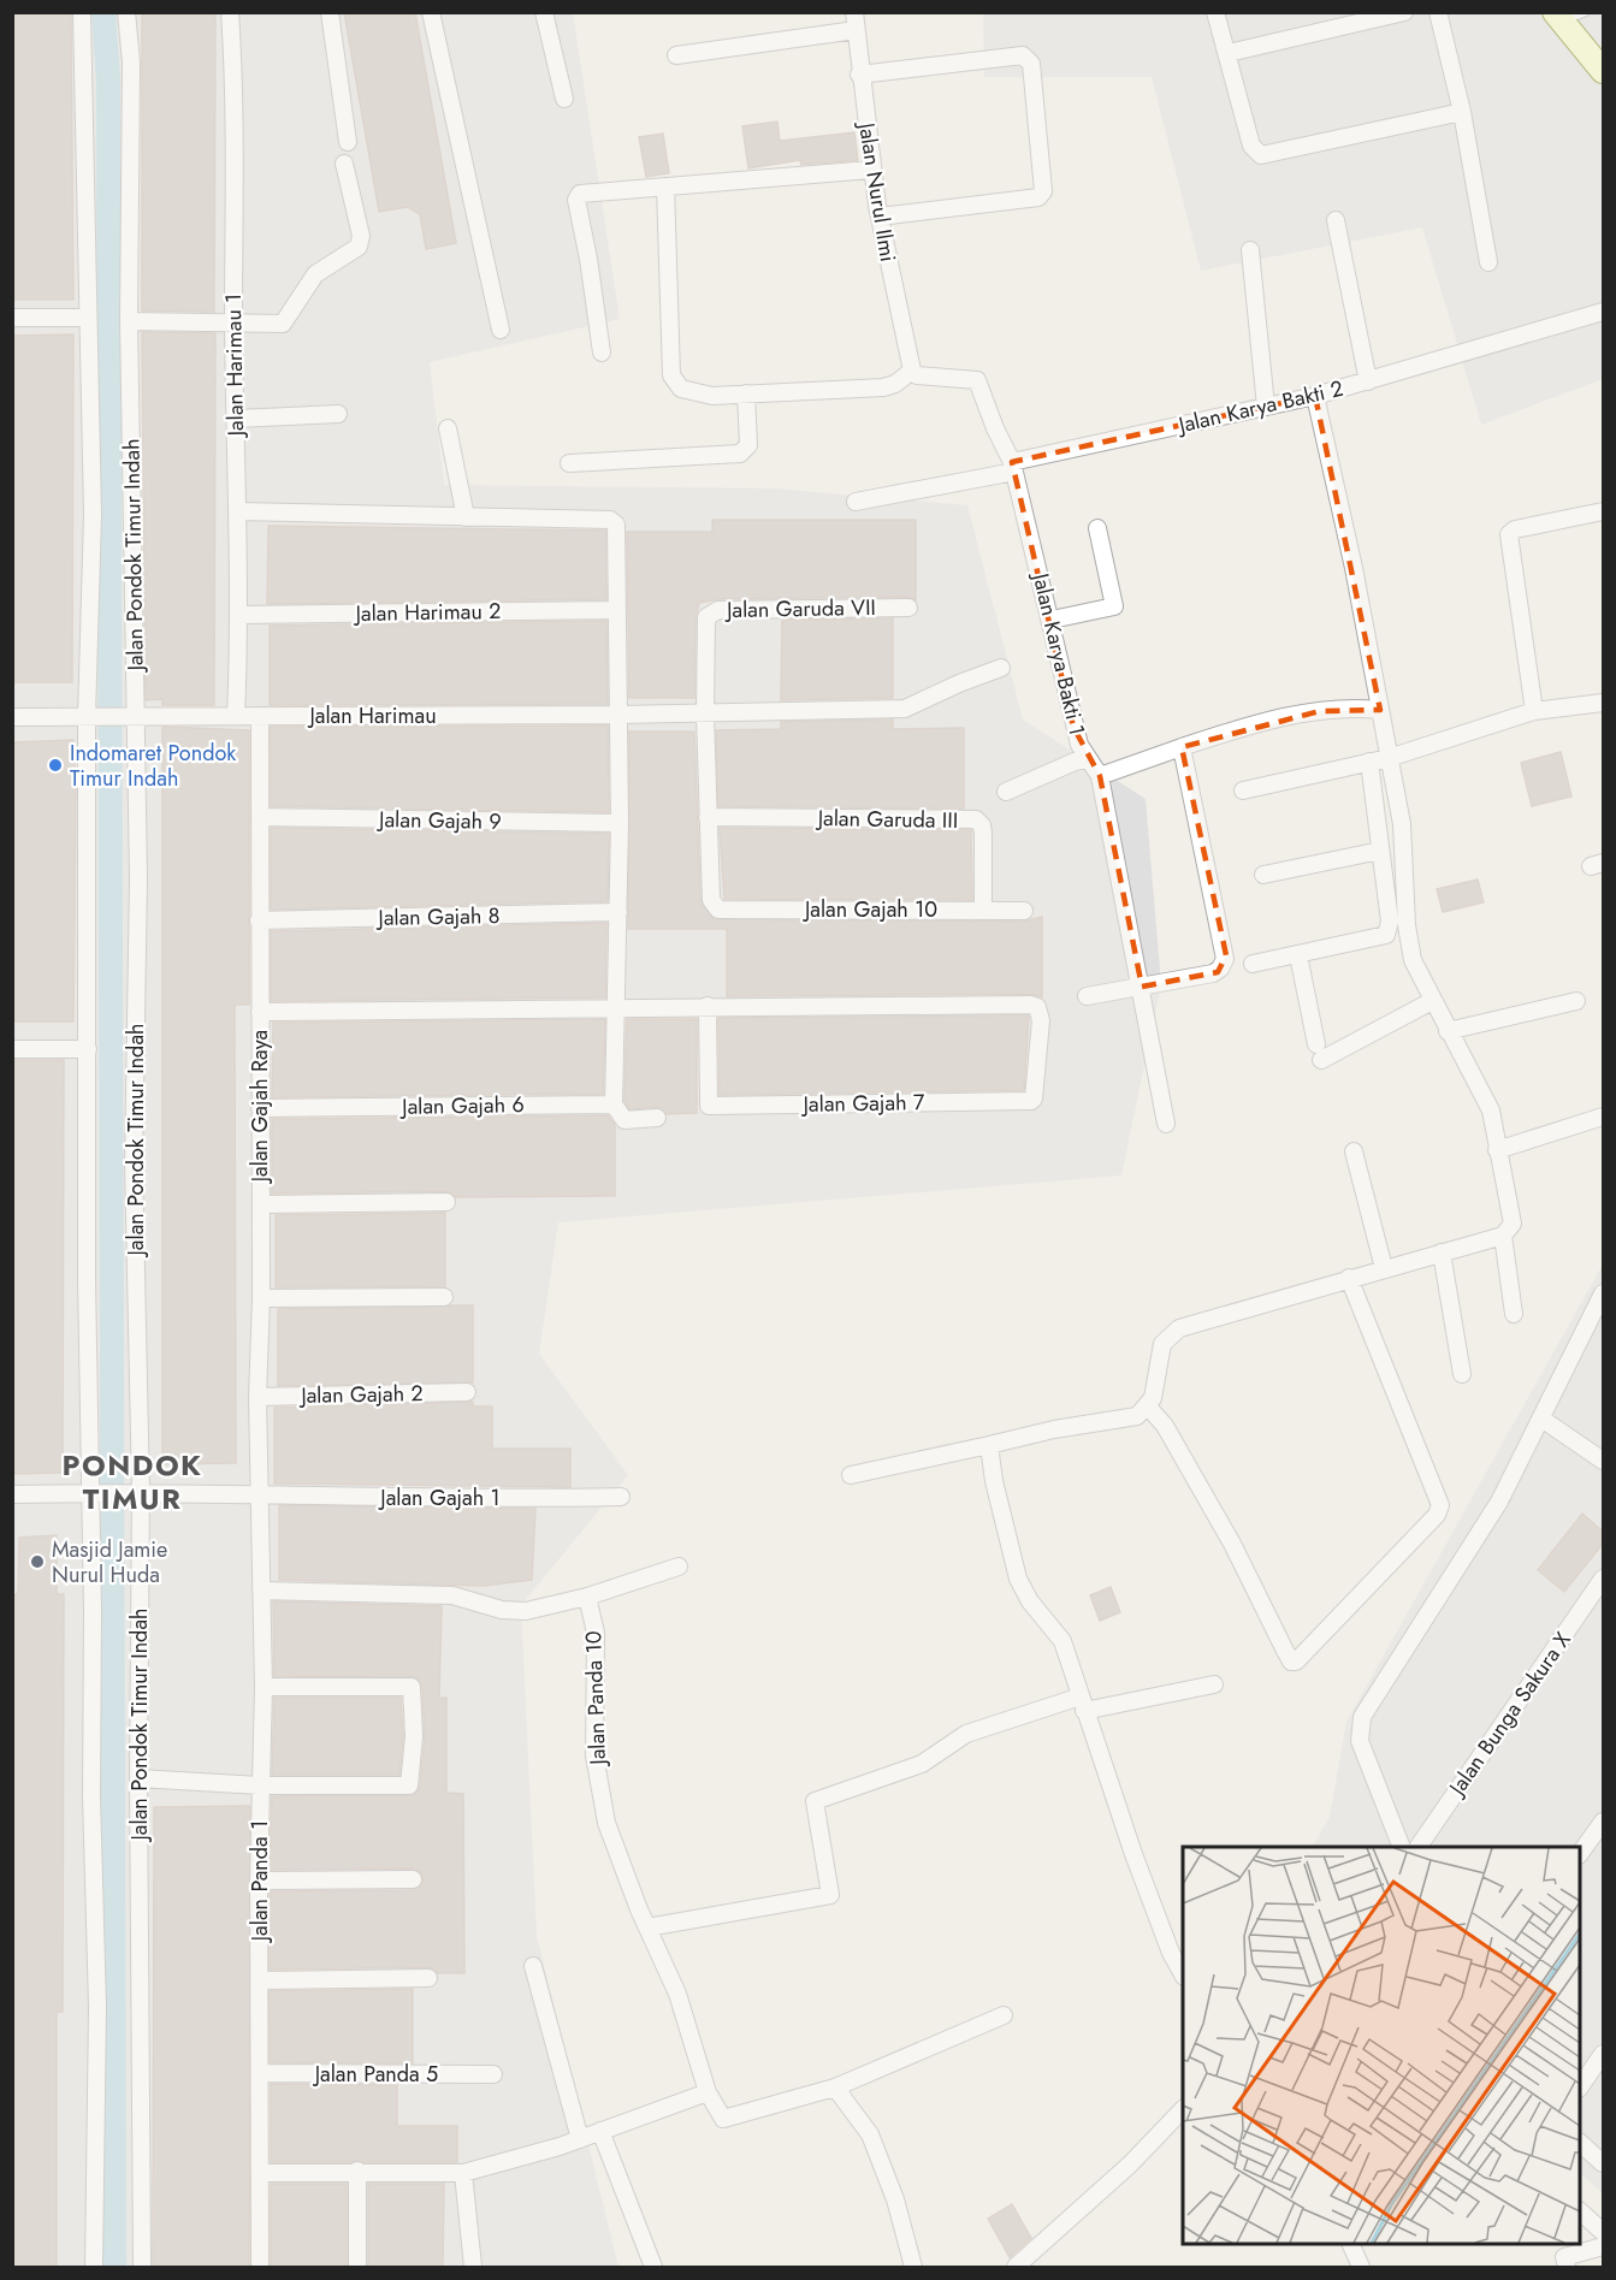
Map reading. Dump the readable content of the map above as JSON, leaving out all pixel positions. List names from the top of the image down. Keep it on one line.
{"streets":{"street":["Jalan Nurul Ilmi","Jalan Harimau 1","Jalan Karya Bakti 2","Jalan Pondok Timur Indah","Jalan Garuda VII","Jalan Harimau 2","Jalan Karya Bakti 1","Jalan Harimau","Jalan Garuda III","Jalan Gajah 9","Jalan Gajah 10","Jalan Gajah 8","Jalan Gajah 7","Jalan Gajah Raya","Jalan Gajah 6","Jalan Gajah 2","Jalan Gajah 1","Jalan Panda 10","Jalan Bunga Sakura X","Jalan Panda 1","Jalan Panda 5"]},"crossings":[["Jalan Nurul Ilmi","Jalan Karya Bakti 1"],["Jalan Harimau 1","Jalan Harimau 2"],["Jalan Harimau 1","Jalan Harimau"],["Jalan Karya Bakti 2","Jalan Karya Bakti 1"],["Jalan Pondok Timur Indah","Jalan Harimau"],["Jalan Pondok Timur Indah","Jalan Gajah 1"],["Jalan Garuda VII","Jalan Harimau"],["Jalan Harimau","Jalan Gajah Raya"],["Jalan Garuda III","Jalan Gajah 10"],["Jalan Gajah 9","Jalan Gajah Raya"],["Jalan Gajah 8","Jalan Gajah Raya"],["Jalan Gajah Raya","Jalan Gajah 6"],["Jalan Gajah Raya","Jalan Gajah 2"],["Jalan Gajah Raya","Jalan Gajah 1"],["Jalan Gajah Raya","Jalan Panda 1"],["Jalan Gajah 1","Jalan Panda 1"],["Jalan Panda 1","Jalan Panda 5"]],"districts":["PONDOK TIMUR"],"places":["Indomaret Pondok Timur Indah","Masjid Jamie Nurul Huda"]}
